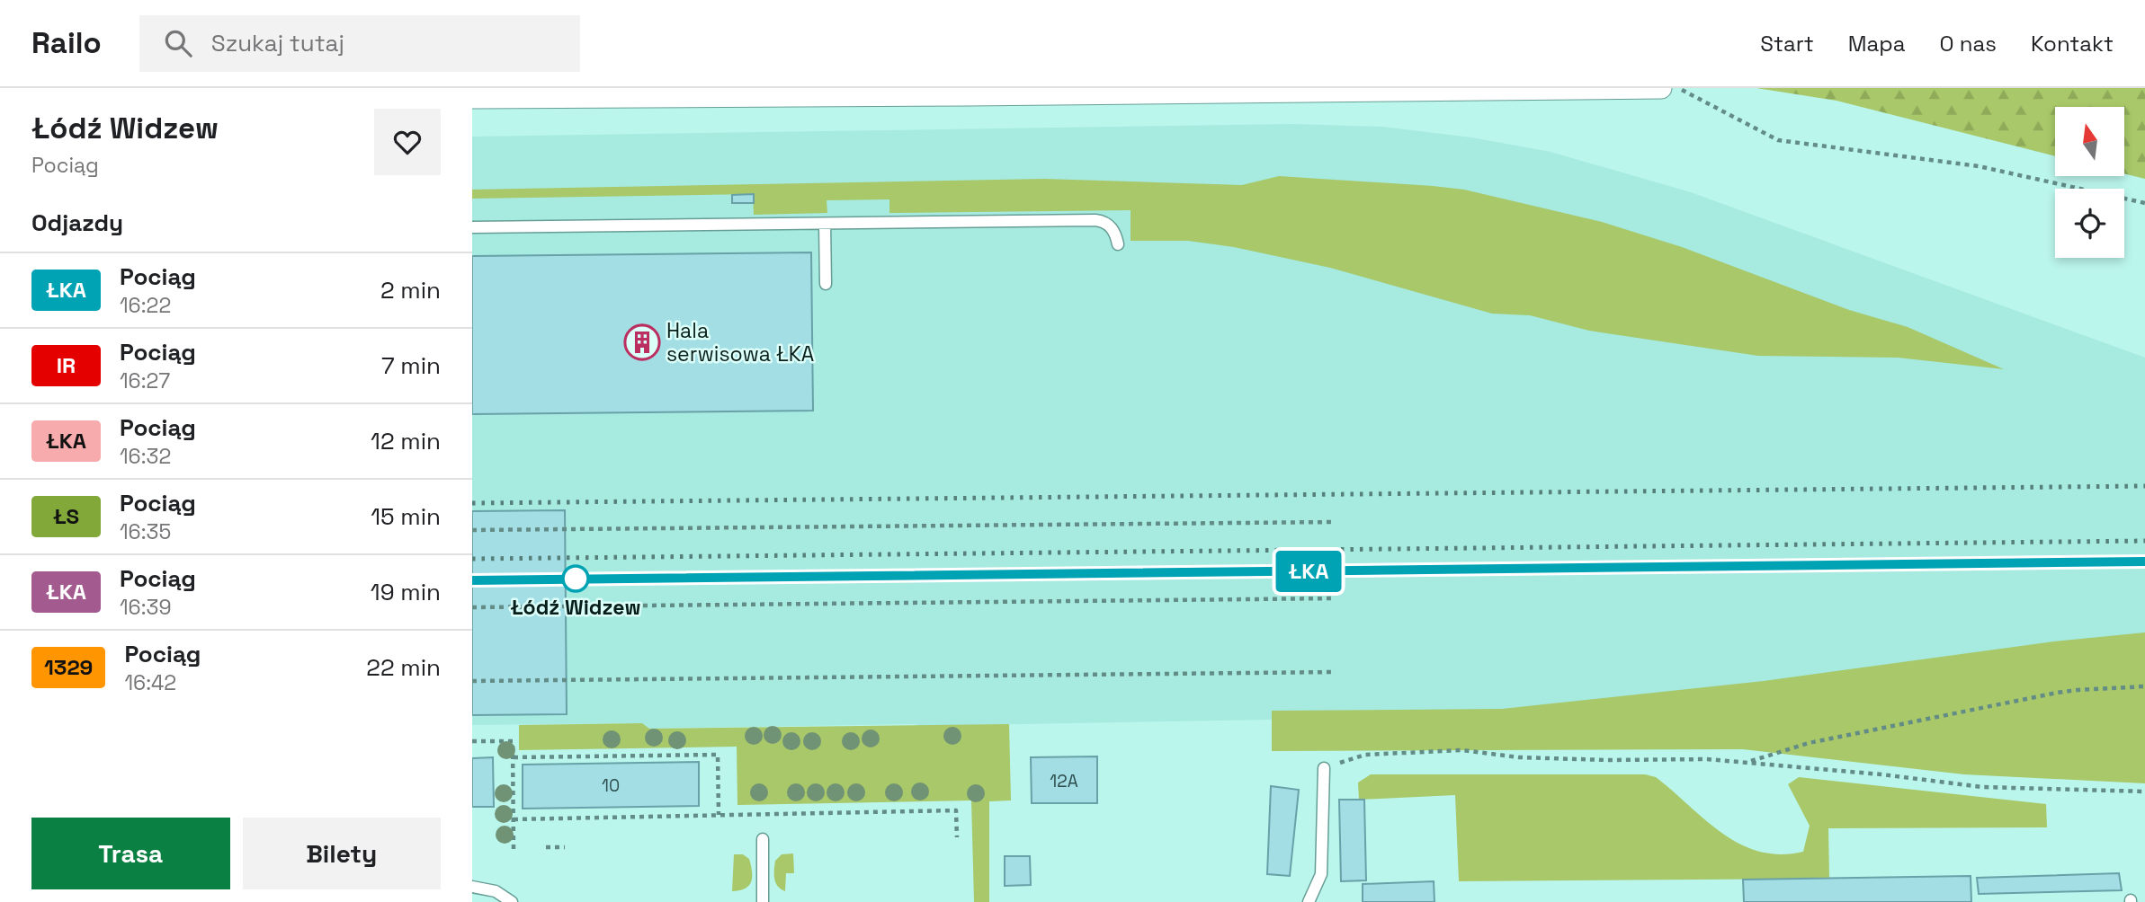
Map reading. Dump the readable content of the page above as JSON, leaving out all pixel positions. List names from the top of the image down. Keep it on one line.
{"places":{"building":["Hala serwisowa ŁKA"],"other":["Łódź Widzew"]},"house_numbers":["12A","10"],"north":"top","page":{"header":"Railo","search":"Szukaj tutaj","nav":["Start","Mapa","O nas","Kontakt"],"heading":[["Łódź Widzew","Pociąg"],"Odjazdy"],"on_map":"ŁKA","list":[{"mark":"ŁKA","name":"Pociąg","note":"16:22","value":"2 min"},{"mark":"IR","name":"Pociąg","note":"16:27","value":"7 min"},{"mark":"ŁKA","name":"Pociąg","note":"16:32","value":"12 min"},{"mark":"ŁS","name":"Pociąg","note":"16:35","value":"15 min"},{"mark":"ŁKA","name":"Pociąg","note":"16:39","value":"19 min"},{"mark":"1329","name":"Pociąg","note":"16:42","value":"22 min"}],"buttons":["Trasa","Bilety"]}}
